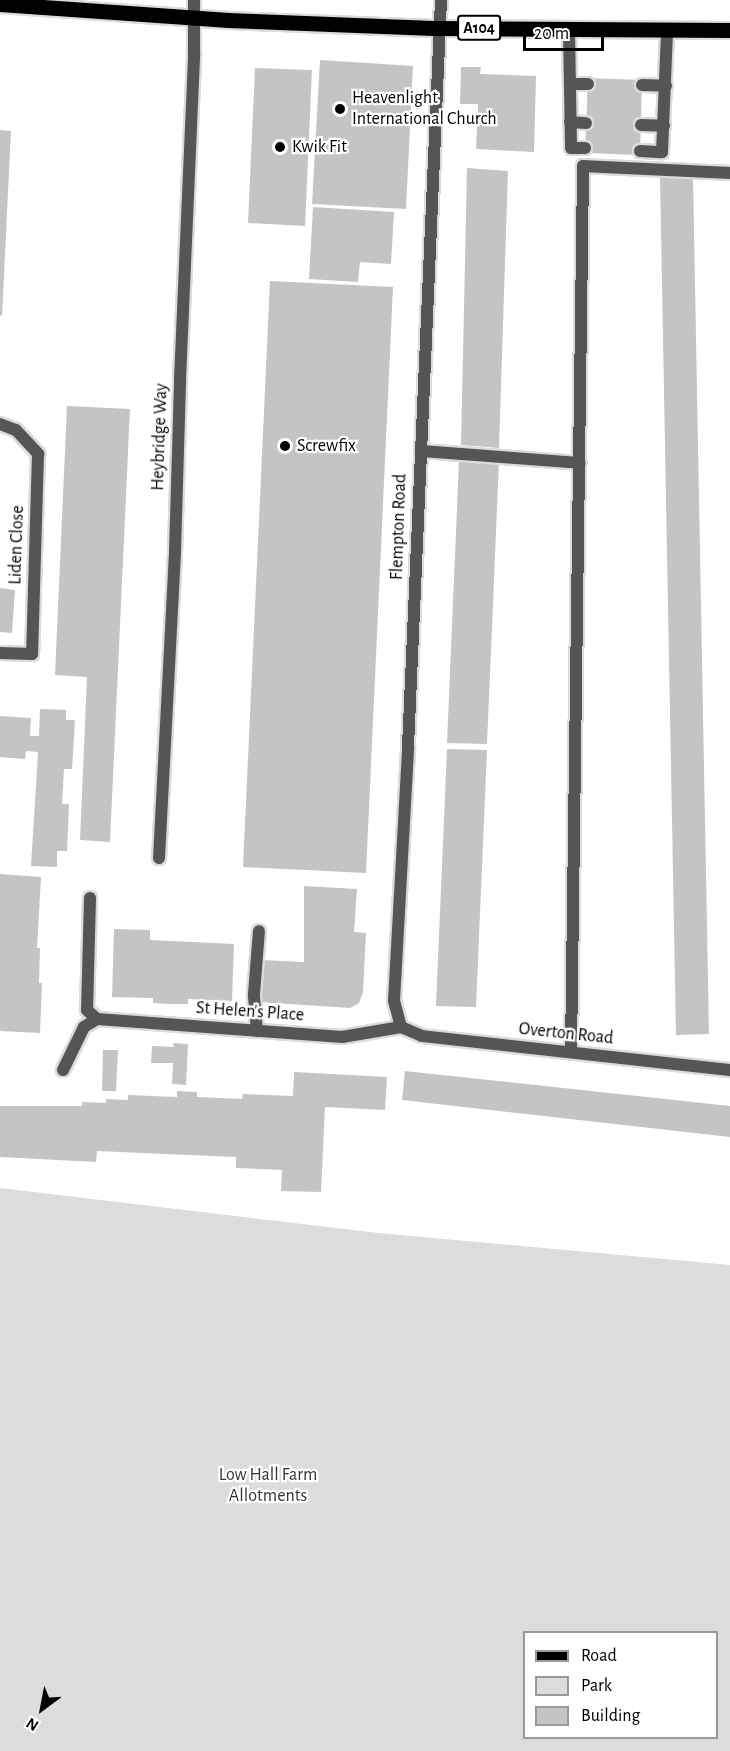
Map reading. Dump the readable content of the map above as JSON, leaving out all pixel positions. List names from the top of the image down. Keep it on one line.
{"streets":{"main road":["A104"],"street":["Heybridge Way","Flempton Road","Liden Close","St Helen's Place","Overton Road"]},"crossings":[["A104","Heybridge Way"],["A104","Flempton Road"],["Flempton Road","St Helen's Place"],["Flempton Road","Overton Road"],["St Helen's Place","Overton Road"]],"parks":["Low Hall Farm Allotments"],"places":["Heavenlight International Church","Kwik Fit","Screwfix"],"legend":["Road","Park","Building"],"scale_bar":"20 m","north":"bottom left"}
